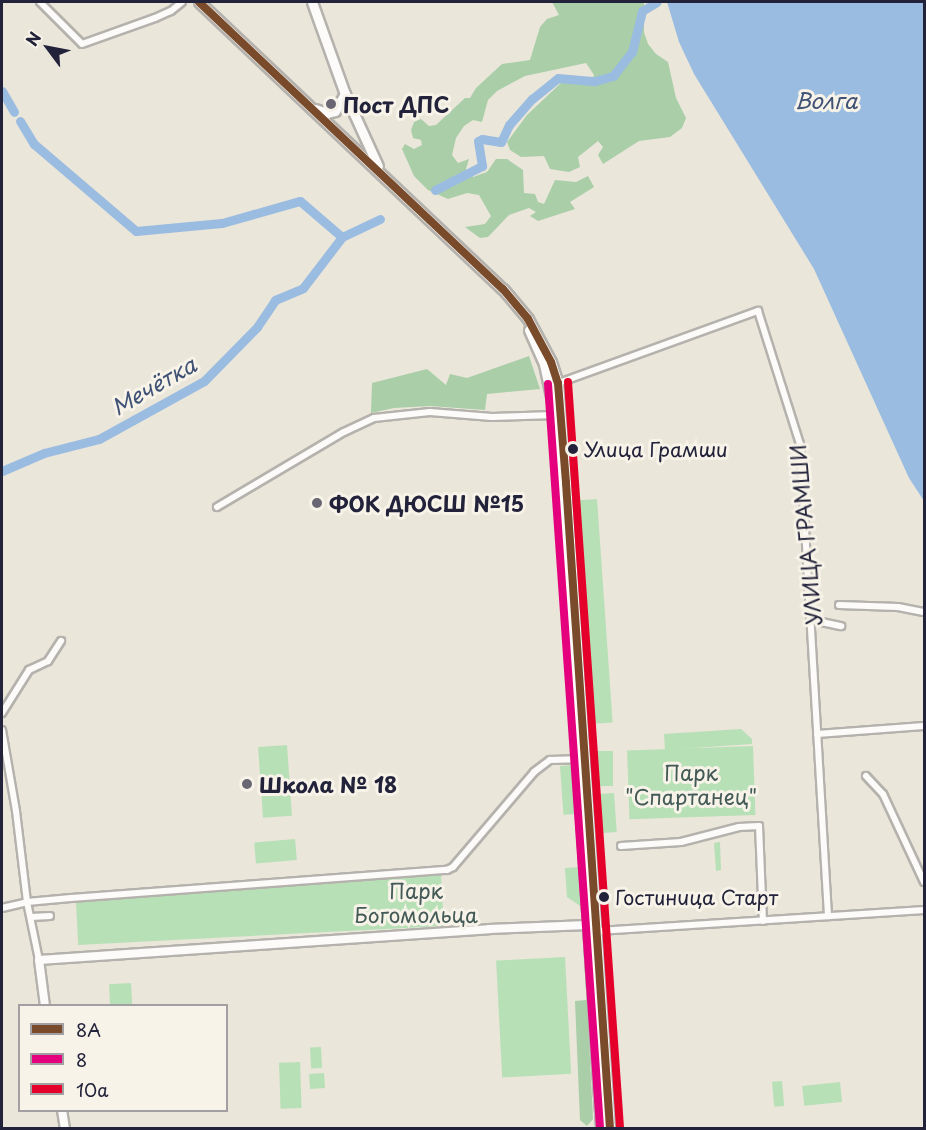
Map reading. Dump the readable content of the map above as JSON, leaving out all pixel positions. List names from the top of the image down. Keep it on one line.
{"streets":{"street":["УЛИЦА ГРАМШИ"]},"water":["Волга","Мечётка"],"parks":["Парк \"Спартанец\"","Парк Богомольца"],"places":["Пост ДПС","Улица Грамши","ФОК ДЮСШ №15","Школа № 18","Гостиница Старт"],"lines":["transit line 8А","transit line 10а","transit line 8"],"legend":["8А","8","10а"],"north":"top left"}
